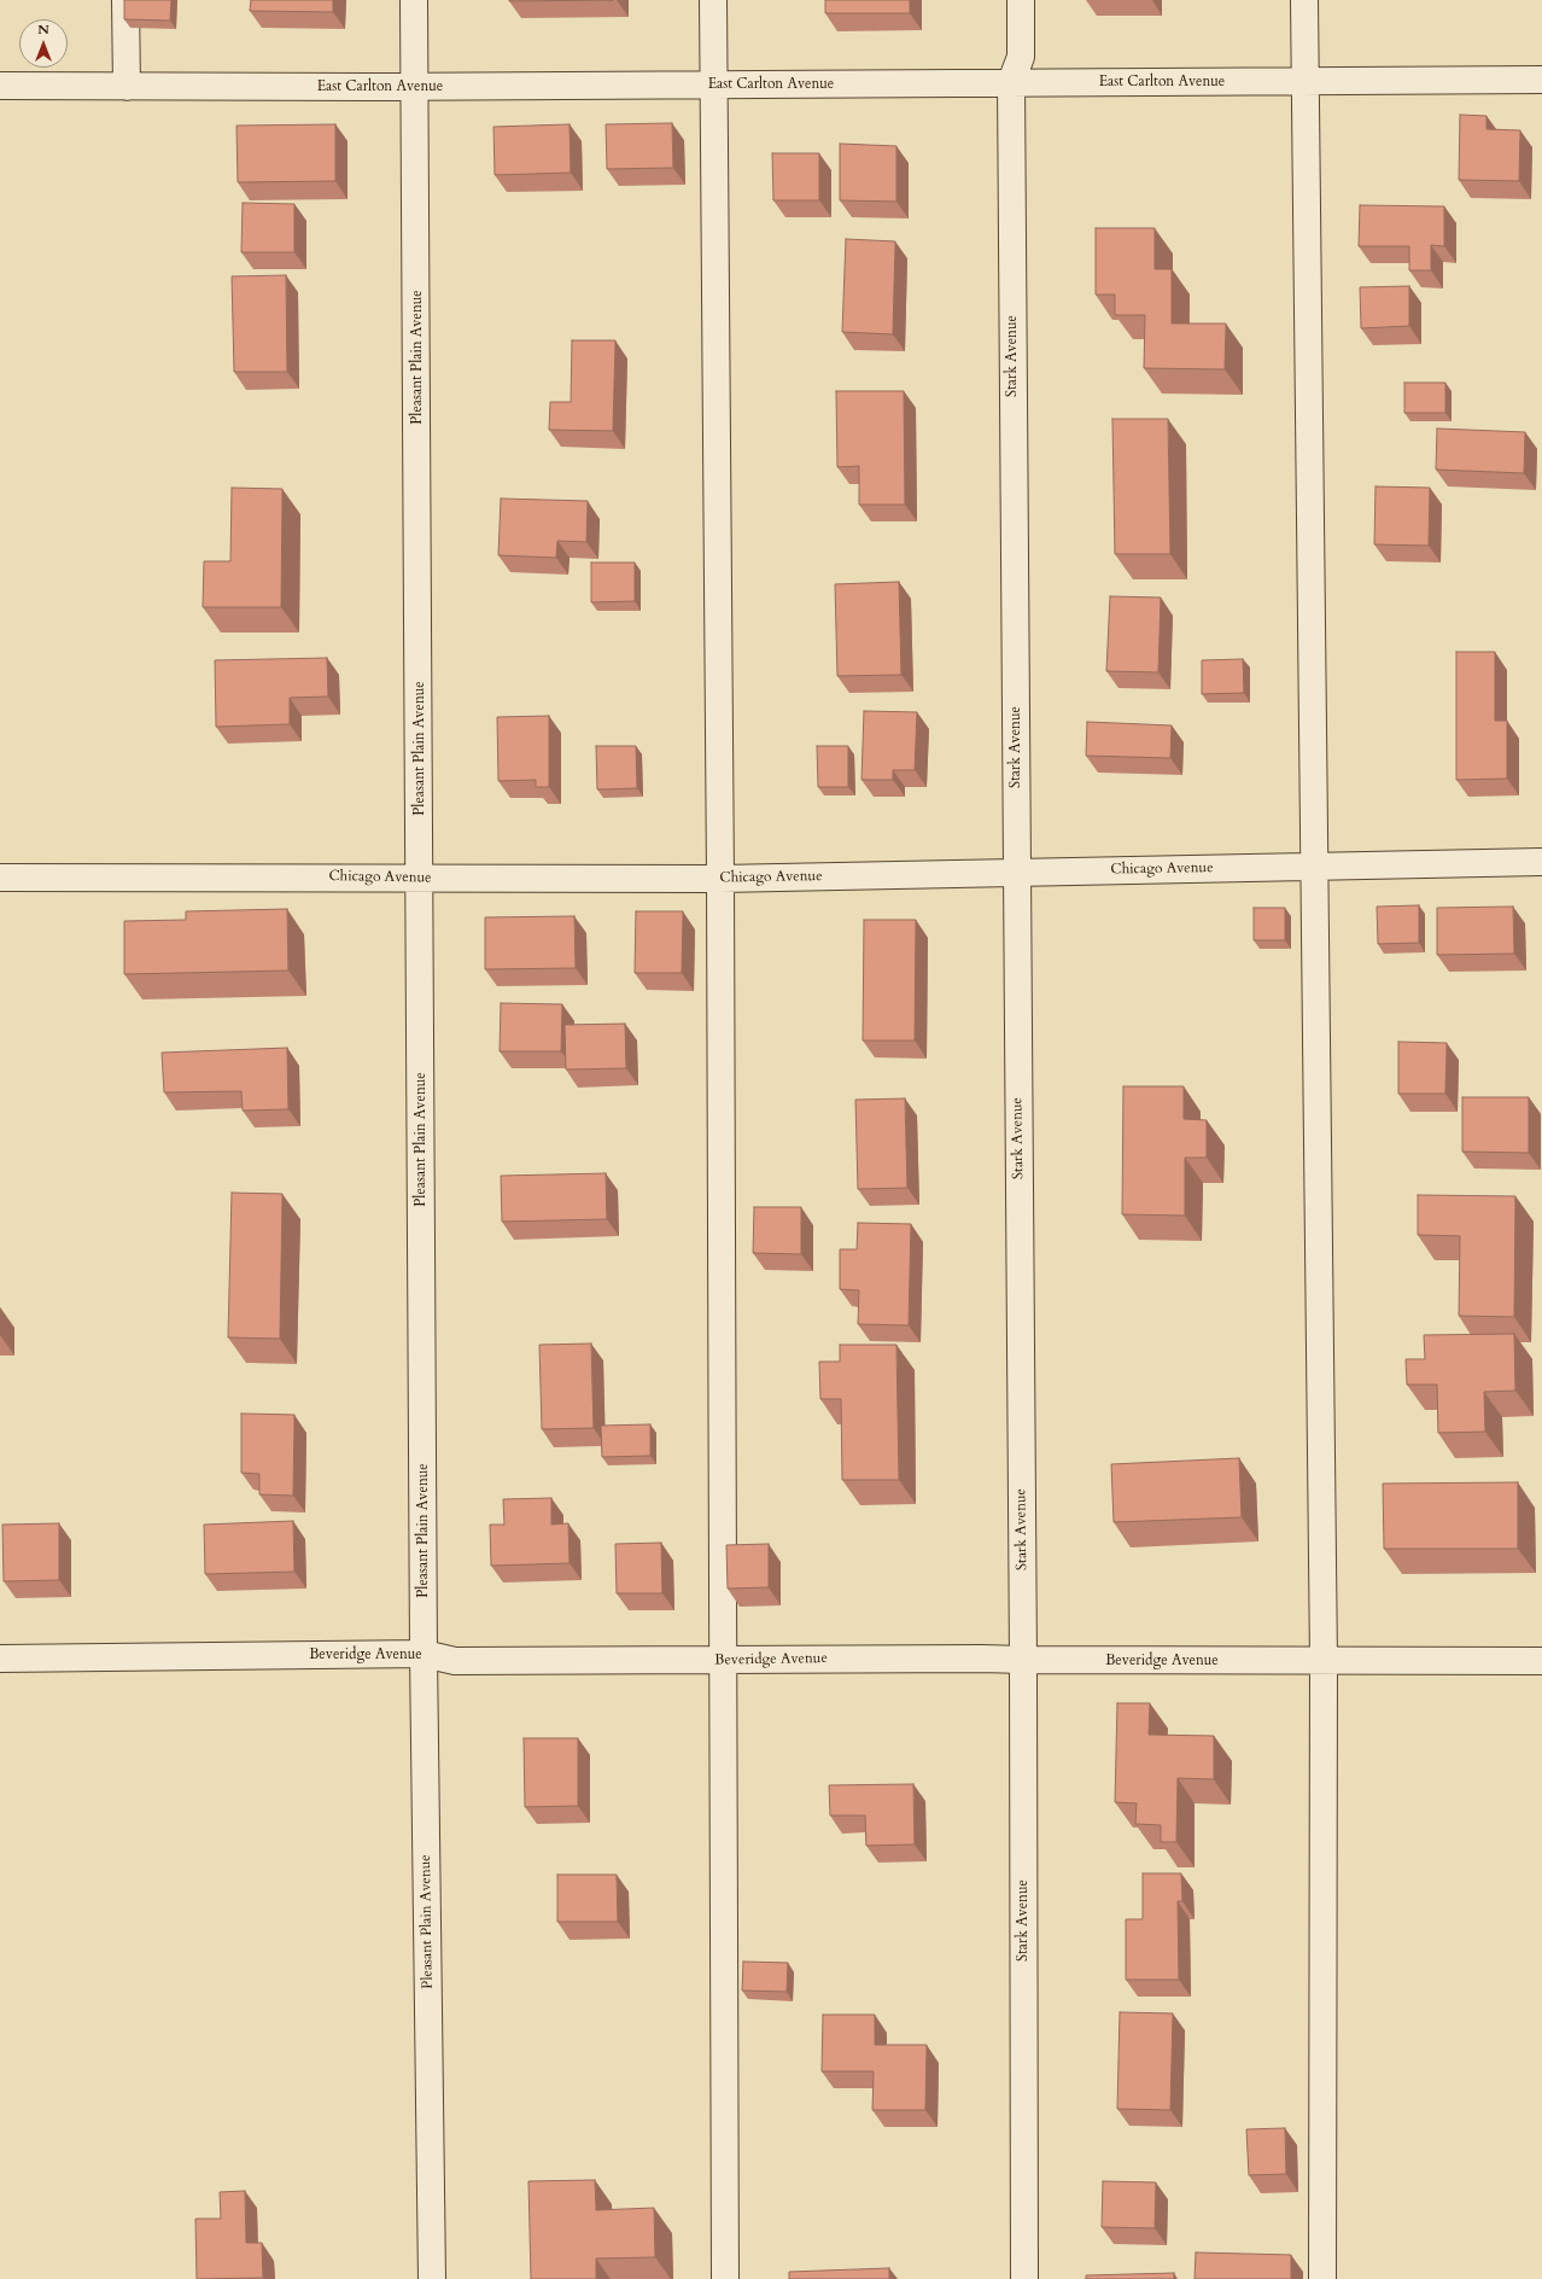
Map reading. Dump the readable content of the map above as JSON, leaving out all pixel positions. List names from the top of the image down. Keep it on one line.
{"streets":{"street":["East Carlton Avenue","Stark Avenue","Pleasant Plain Avenue","Chicago Avenue","Beveridge Avenue"]},"crossings":[["East Carlton Avenue","Stark Avenue"],["East Carlton Avenue","Pleasant Plain Avenue"],["Stark Avenue","Chicago Avenue"],["Stark Avenue","Beveridge Avenue"],["Pleasant Plain Avenue","Chicago Avenue"],["Pleasant Plain Avenue","Beveridge Avenue"]],"north":"top"}
